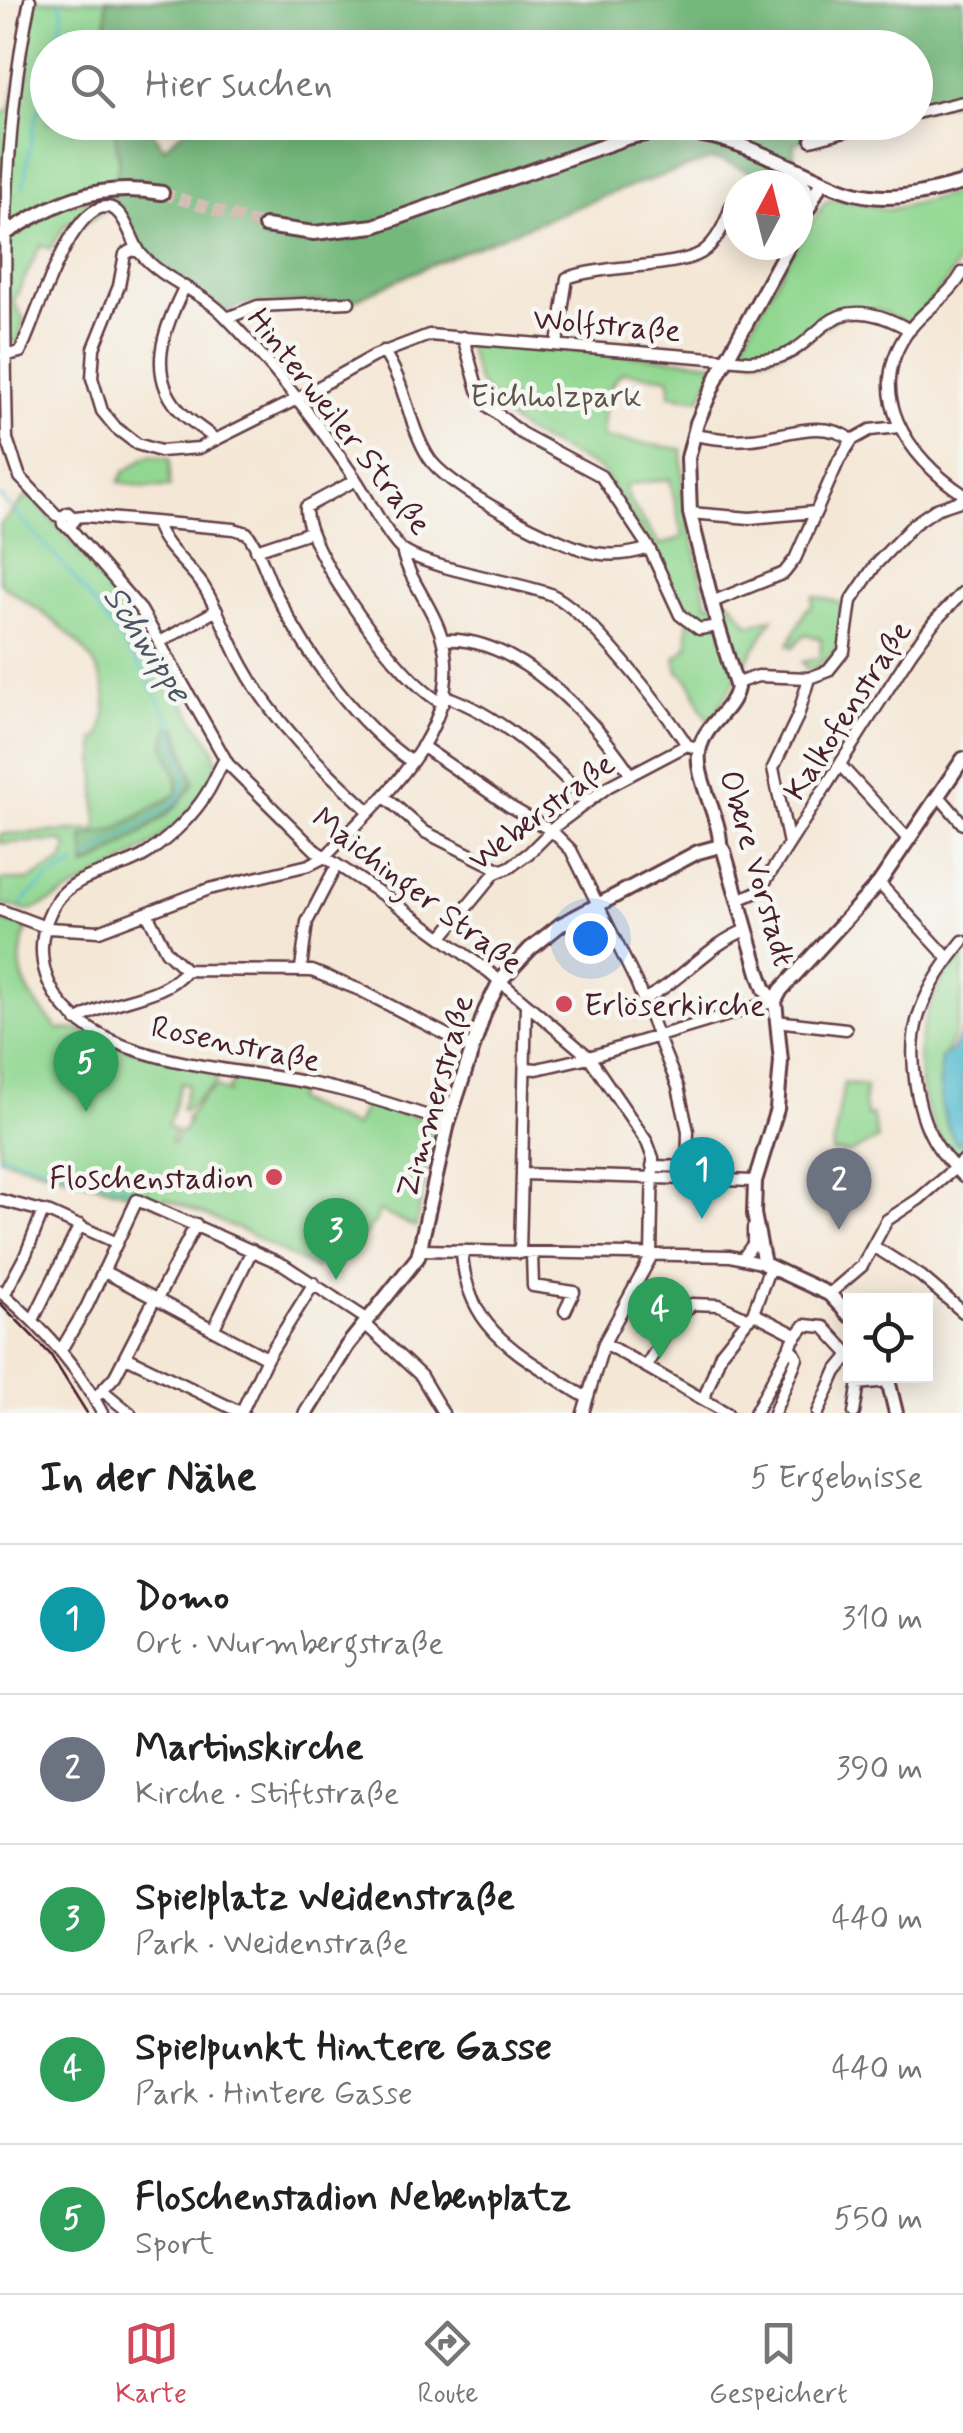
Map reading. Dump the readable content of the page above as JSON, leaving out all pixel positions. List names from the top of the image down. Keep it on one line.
{"streets":{"main road":["Obere Vorstadt","Zimmerstraße"],"street":["Wolfstraße","Hinterweiler Straße","Kalkofenstraße","Weberstraße","Maichinger Straße","Rosenstraße"]},"crossings":[["Wolfstraße","Hinterweiler Straße"],["Hinterweiler Straße","Weberstraße"],["Hinterweiler Straße","Obere Vorstadt"],["Hinterweiler Straße","Maichinger Straße"],["Kalkofenstraße","Obere Vorstadt"],["Weberstraße","Obere Vorstadt"],["Weberstraße","Maichinger Straße"],["Obere Vorstadt","Zimmerstraße"],["Maichinger Straße","Zimmerstraße"],["Rosenstraße","Zimmerstraße"]],"water":["Schwippe"],"parks":["Eichholzpark"],"places":["Erlöserkirche","Floschenstadion"],"north":"top","page":{"search":"Hier suchen","pins":["5","1","2","3","4"],"heading":["In der Nähe","5 Ergebnisse"],"list":[{"mark":"1","name":"Domo","note":"Ort · Wurmbergstraße","value":"310 m"},{"mark":"2","name":"Martinskirche","note":"Kirche · Stiftstraße","value":"390 m"},{"mark":"3","name":"Spielplatz Weidenstraße","note":"Park · Weidenstraße","value":"440 m"},{"mark":"4","name":"Spielpunkt Hintere Gasse","note":"Park · Hintere Gasse","value":"440 m"},{"mark":"5","name":"Floschenstadion Nebenplatz","note":"Sport","value":"550 m"}],"nav":["Karte","Route","Gespeichert"]}}
